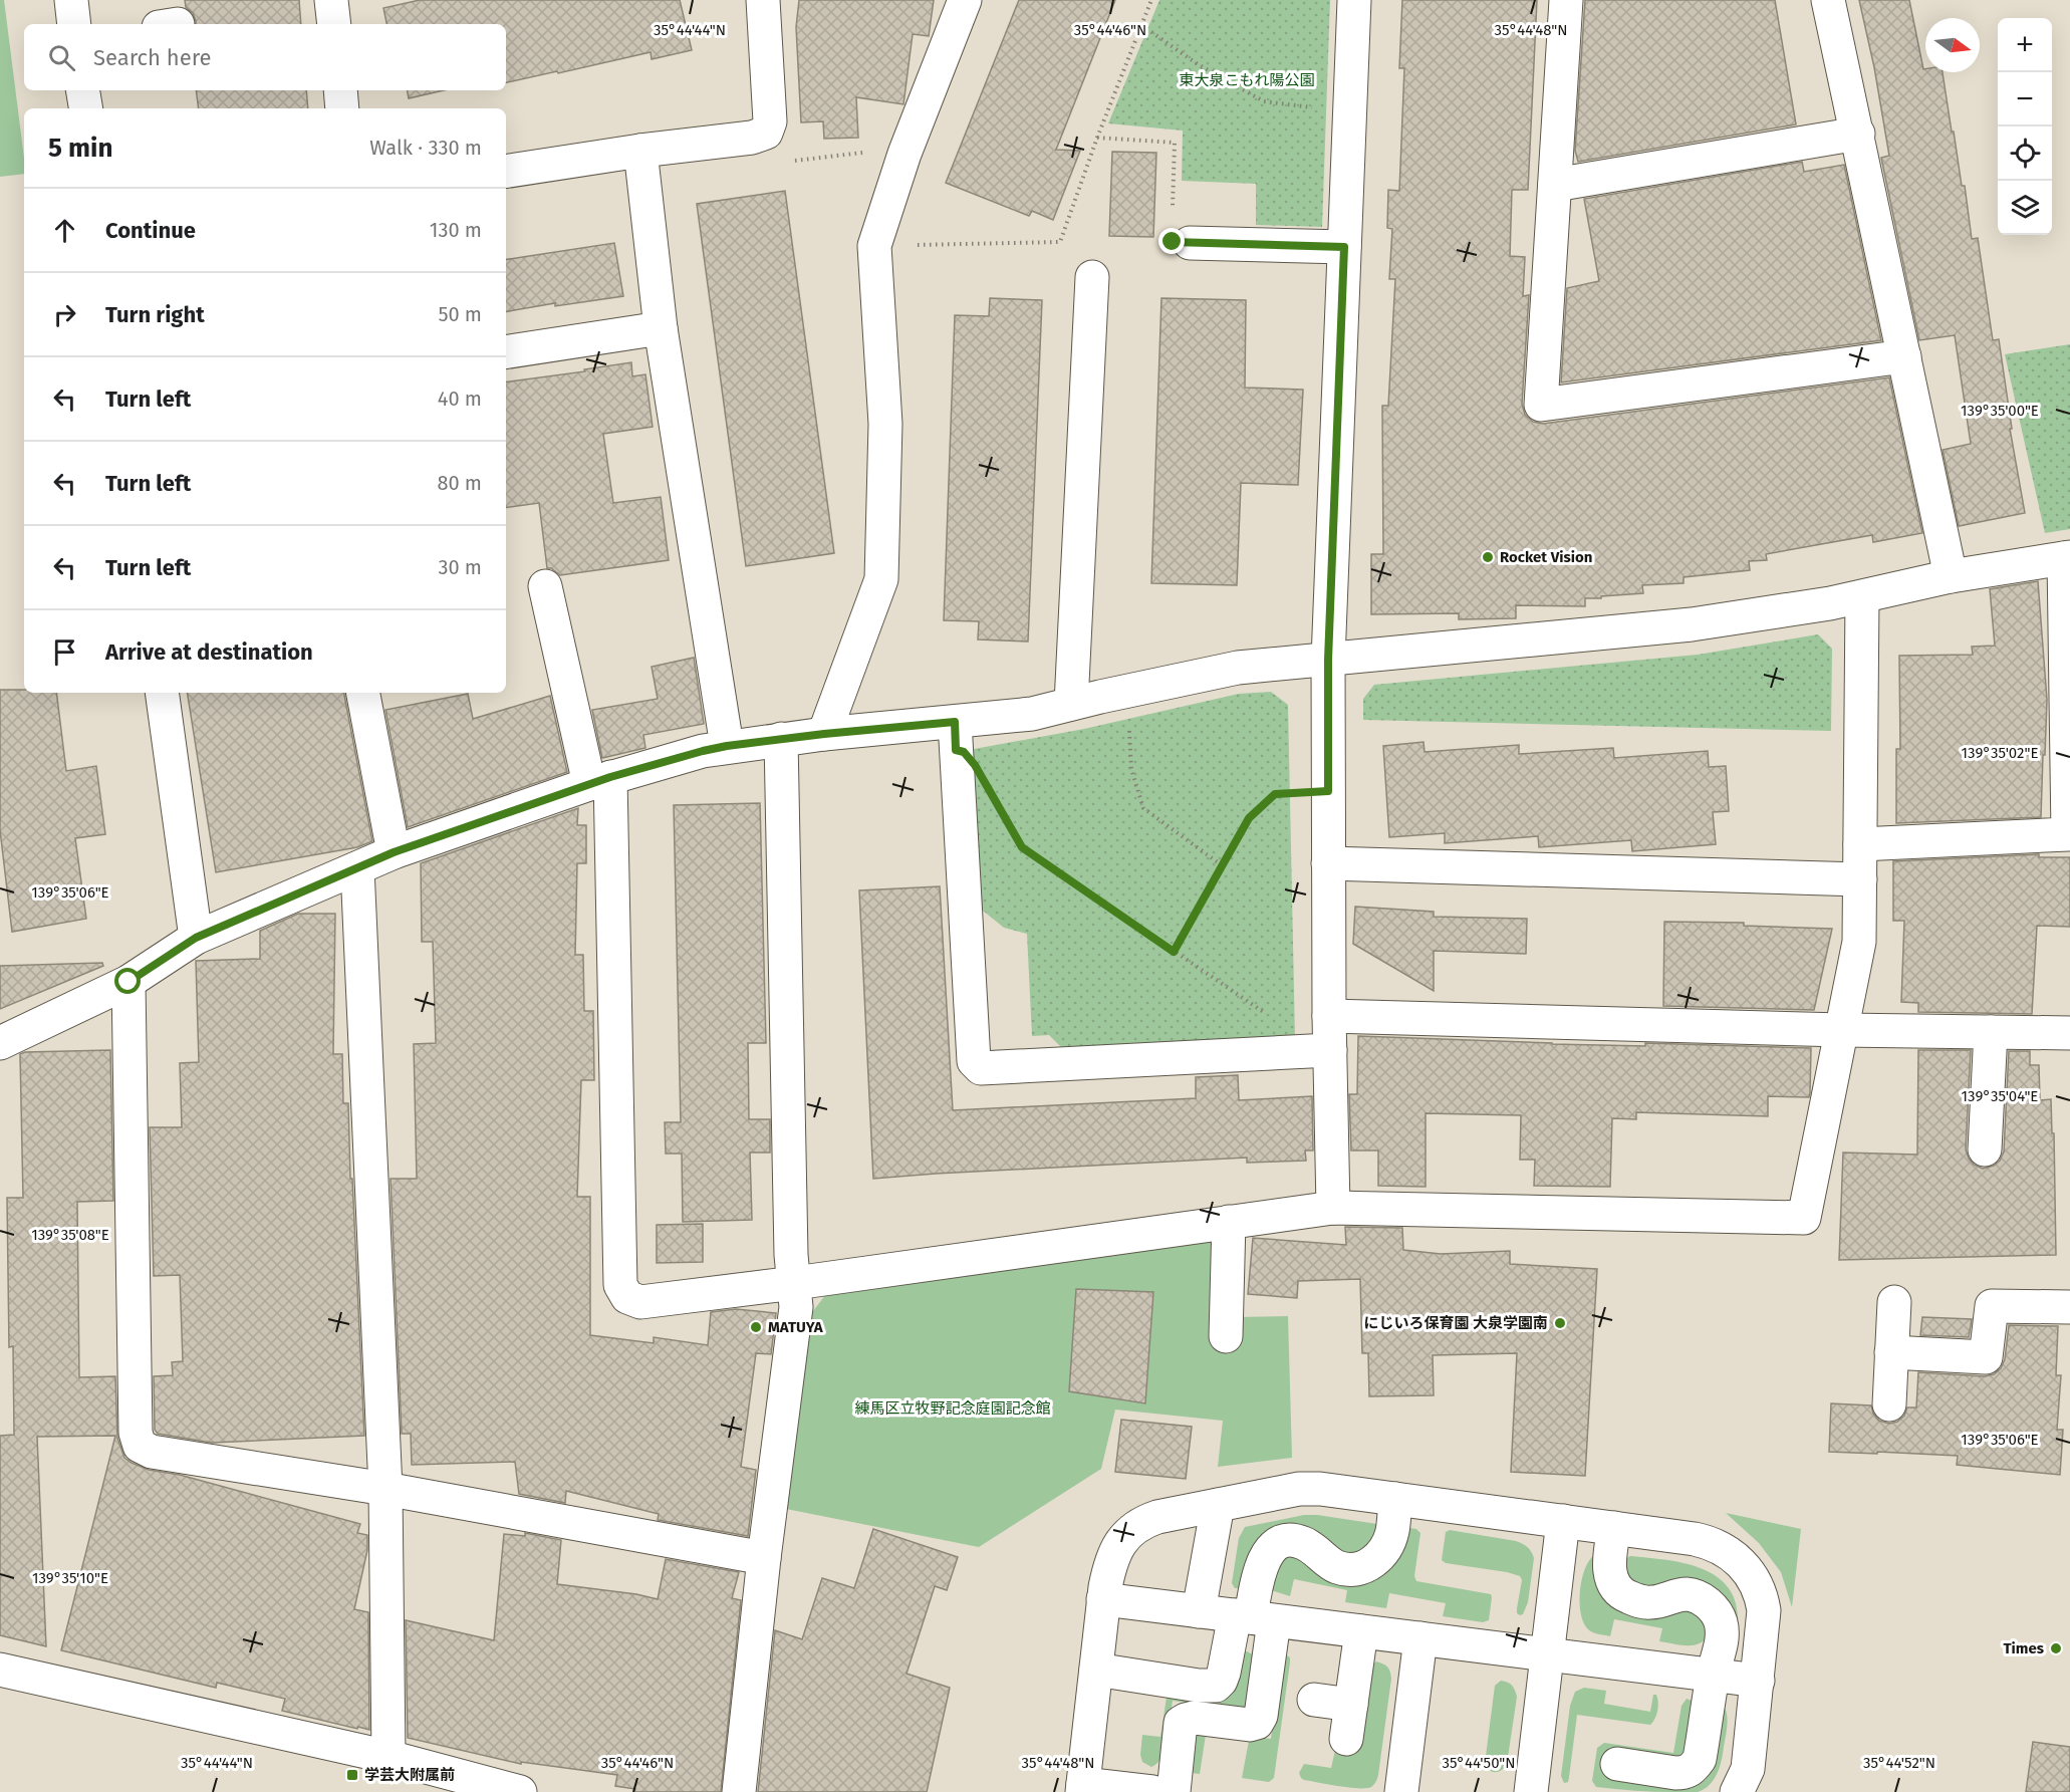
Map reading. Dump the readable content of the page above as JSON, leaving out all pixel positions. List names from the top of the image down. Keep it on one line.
{"parks":["東大泉こもれ陽公園","練馬区立牧野記念庭園記念館"],"places":{"other":["Rocket Vision","にじいろ保育園 大泉学園南","MATUYA","Times"],"transit":["学芸大附属前"]},"north":"right","page":{"map_buttons":["+","−"],"search":"Search here","heading":["5 min","Walk · 330 m"],"list":[["Continue","130 m"],["Turn right","50 m"],["Turn left","40 m"],["Turn left","80 m"],["Turn left","30 m"],"Arrive at destination"]},"coordinates":["35°44'44\"N","35°44'46\"N","35°44'48\"N","139°35'00\"E","139°35'02\"E","139°35'06\"E","139°35'04\"E","139°35'08\"E","139°35'10\"E","35°44'50\"N","35°44'52\"N"]}
